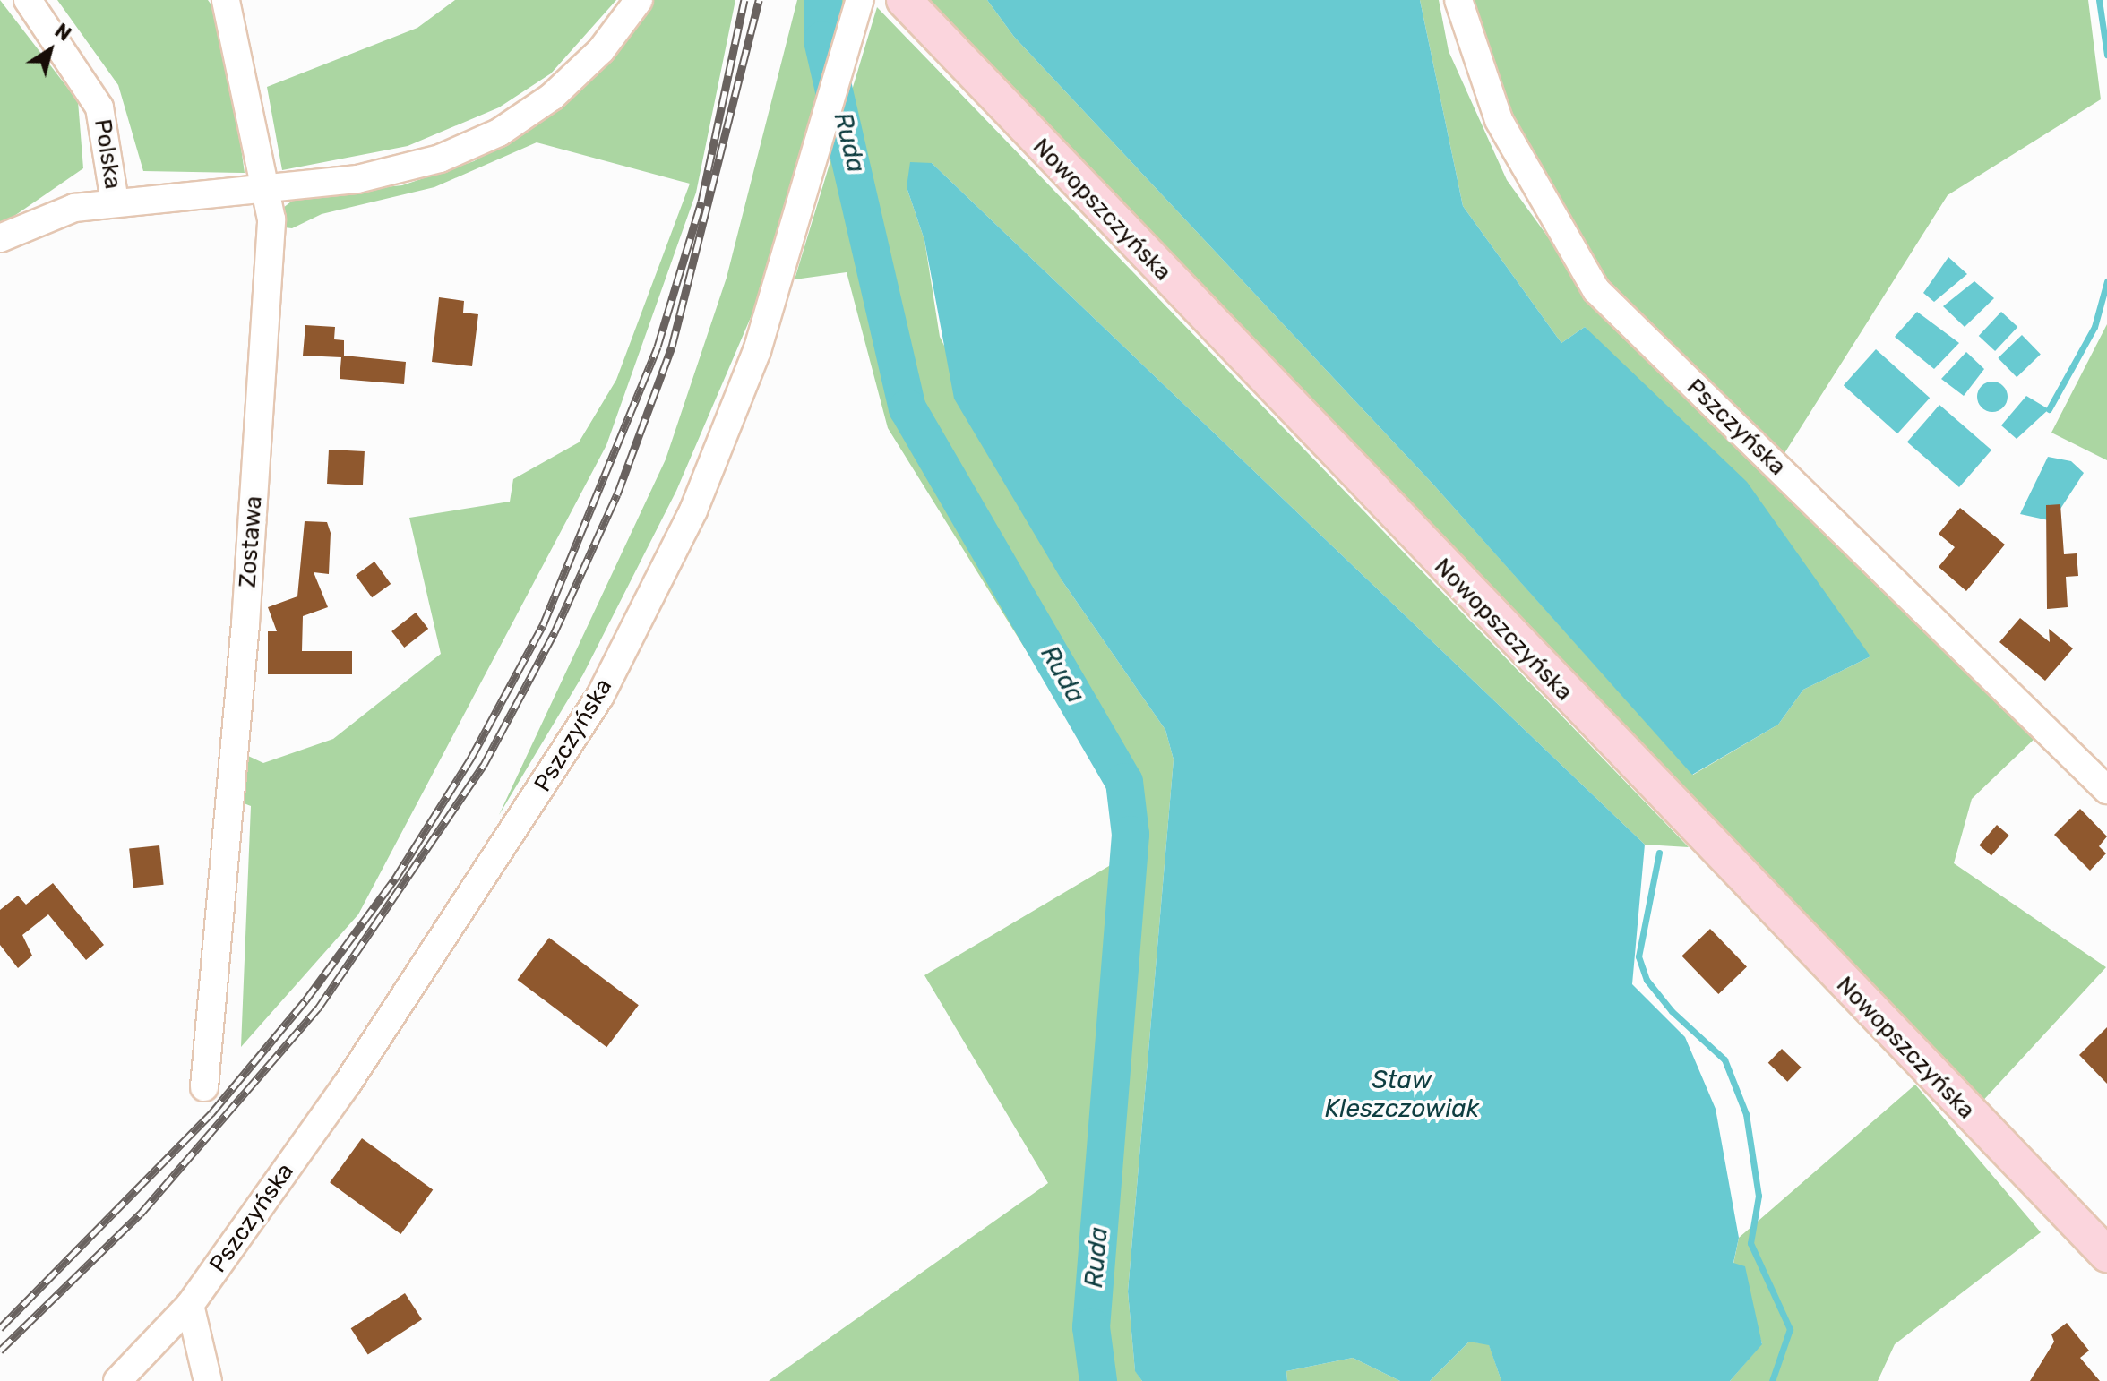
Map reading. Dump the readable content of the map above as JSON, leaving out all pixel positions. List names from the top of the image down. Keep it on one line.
{"streets":{"main road":["Nowopszczyńska"],"street":["Polska","Pszczyńska","Zostawa"]},"crossings":[["Polska","Zostawa"]],"water":["Ruda","Staw Kleszczowiak"],"north":"top right"}
